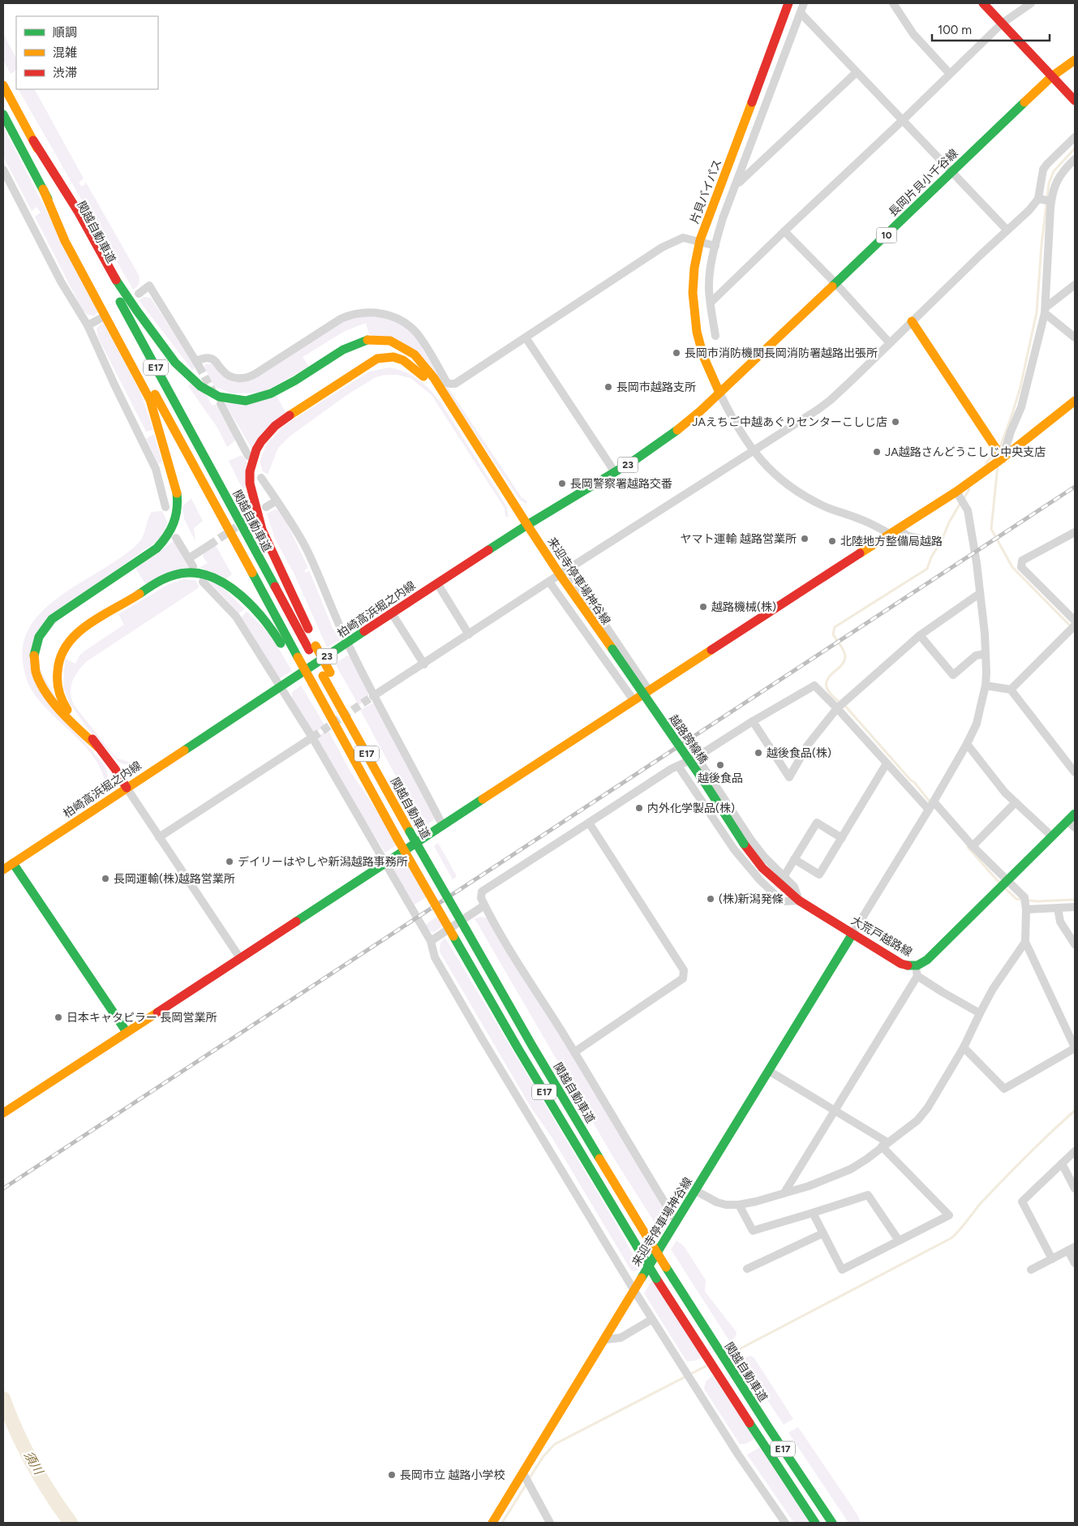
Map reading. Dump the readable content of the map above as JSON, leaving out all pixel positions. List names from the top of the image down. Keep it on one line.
{"streets":{"main road":["長岡片貝小千谷線","片貝バイパス","関越自動車道","10","E17","23","来迎寺停車場神谷線","柏崎高浜堀之内線","越路跨線橋","大荒戸越路線"]},"crossings":[["長岡片貝小千谷線","片貝バイパス"],["長岡片貝小千谷線","柏崎高浜堀之内線"],["片貝バイパス","柏崎高浜堀之内線"],["来迎寺停車場神谷線","柏崎高浜堀之内線"],["来迎寺停車場神谷線","越路跨線橋"],["来迎寺停車場神谷線","大荒戸越路線"],["越路跨線橋","大荒戸越路線"]],"water":["須川"],"places":["長岡市消防機関長岡消防署越路出張所","長岡市越路支所","JAえちご中越あぐりセンターこしじ店","JA越路さんどうこしじ中央支店","長岡警察署越路交番","ヤマト運輸 越路営業所","北陸地方整備局越路","越路機械(株)","越後食品(株)","越後食品","内外化学製品(株)","デイリーはやしや新潟越路事務所","長岡運輸(株)越路営業所","(株)新潟発條","日本キャタピラー 長岡営業所","長岡市立 越路小学校"],"legend":["順調","混雑","渋滞"],"scale_bar":"100 m"}
